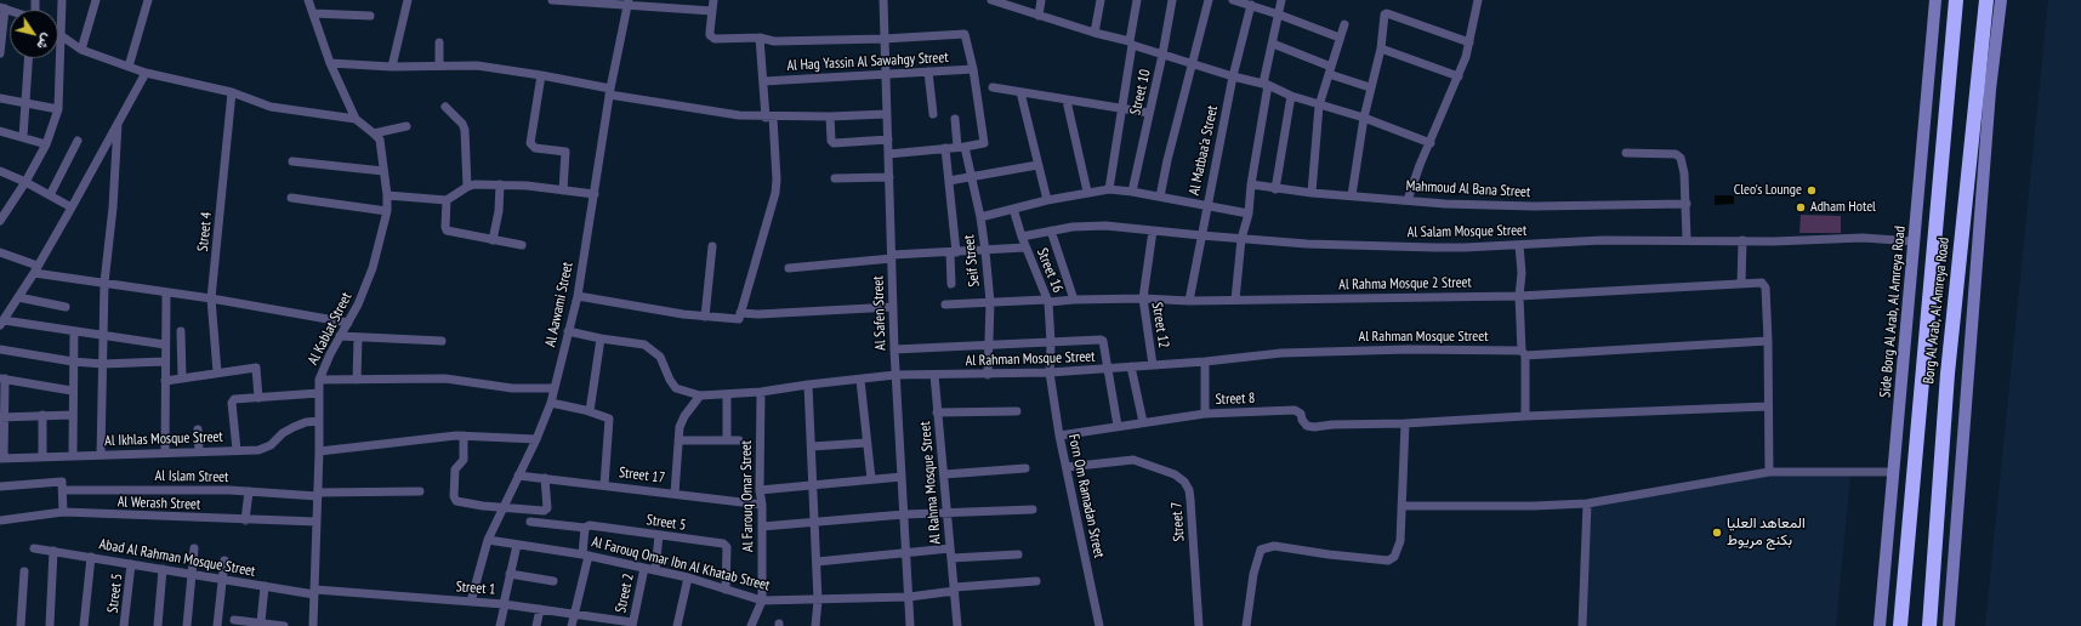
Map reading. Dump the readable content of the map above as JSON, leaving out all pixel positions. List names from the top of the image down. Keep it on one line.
{"streets":{"highway":["Borg Al Arab, Al Amreya Road"],"street":["Al Hag Yassin Al Sawahgy Street","Street 10","Al Matbaa'a Street","Mahmoud Al Bana Street","Street 4","Al Salam Mosque Street","Seif Street","Street 16","Al Rahma Mosque 2 Street","Al Aawami Street","Side Borg Al Arab, Al Amreya Road","Al Safen Street","Street 12","Al Kablat Street","Al Rahman Mosque Street","Street 8","Al Ikhlas Mosque Street","Street 17","Al Islam Street","Al Rahma Mosque Street","Al Farouq Omar Street","Forn Om Ramadan Street","Al Werash Street","Street 7","Street 5","Abad Al Rahman Mosque Street","Al Farouq Omar Ibn Al Khatab Street","Street 1","Street 2"]},"crossings":[["Al Hag Yassin Al Sawahgy Street","Al Safen Street"],["Al Matbaa'a Street","Al Salam Mosque Street"],["Al Matbaa'a Street","Al Rahma Mosque 2 Street"],["Al Salam Mosque Street","Street 16"],["Al Salam Mosque Street","Side Borg Al Arab, Al Amreya Road"],["Al Salam Mosque Street","Street 12"],["Seif Street","Al Rahman Mosque Street"],["Street 16","Al Rahma Mosque 2 Street"],["Street 16","Al Rahman Mosque Street"],["Street 16","Forn Om Ramadan Street"],["Al Rahma Mosque 2 Street","Street 12"],["Al Rahma Mosque 2 Street","Al Rahman Mosque Street"],["Al Aawami Street","Al Rahman Mosque Street"],["Al Aawami Street","Street 17"],["Al Aawami Street","Al Farouq Omar Ibn Al Khatab Street"],["Al Aawami Street","Street 1"],["Al Safen Street","Al Rahman Mosque Street"],["Al Safen Street","Al Farouq Omar Ibn Al Khatab Street"],["Street 12","Al Rahman Mosque Street"],["Al Kablat Street","Al Ikhlas Mosque Street"],["Al Kablat Street","Al Islam Street"],["Al Kablat Street","Al Werash Street"],["Al Kablat Street","Abad Al Rahman Mosque Street"],["Al Kablat Street","Street 1"],["Al Rahman Mosque Street","Al Rahma Mosque Street"],["Al Rahman Mosque Street","Al Farouq Omar Street"],["Al Rahman Mosque Street","Forn Om Ramadan Street"],["Street 8","Forn Om Ramadan Street"],["Street 17","Al Farouq Omar Street"],["Al Rahma Mosque Street","Al Farouq Omar Ibn Al Khatab Street"],["Al Farouq Omar Street","Al Farouq Omar Ibn Al Khatab Street"],["Forn Om Ramadan Street","Street 7"],["Street 5","Abad Al Rahman Mosque Street"],["Street 5","Al Farouq Omar Ibn Al Khatab Street"],["Abad Al Rahman Mosque Street","Street 1"],["Al Farouq Omar Ibn Al Khatab Street","Street 2"],["Street 1","Street 2"]],"places":["Cleo's Lounge","Adham Hotel","المعاهد العليا بكنج مريوط"],"north":"bottom right"}
